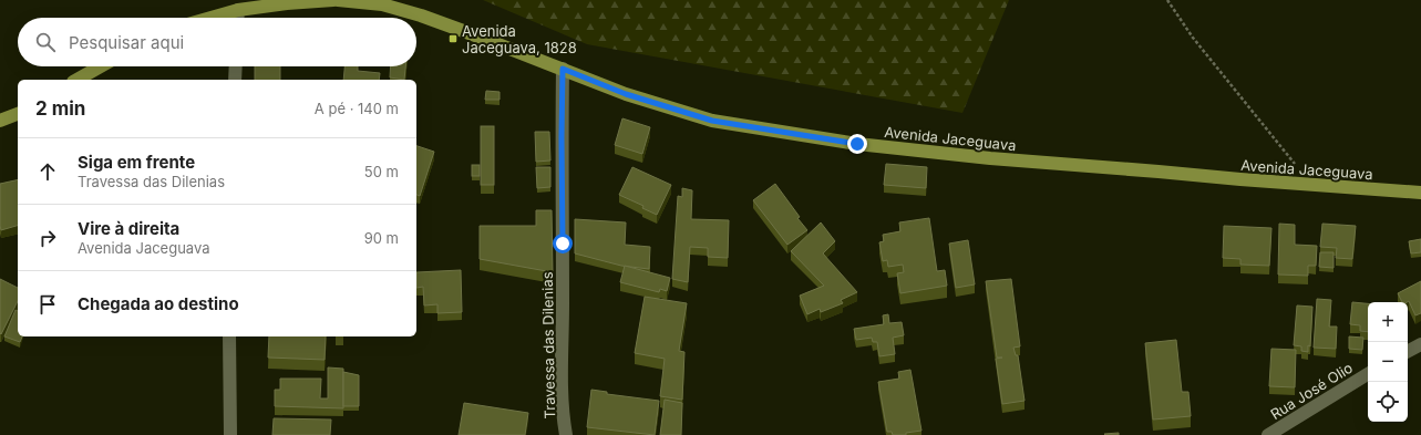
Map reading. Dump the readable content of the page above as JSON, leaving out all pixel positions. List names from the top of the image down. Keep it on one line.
{"streets":{"main road":["Avenida Jaceguava"],"street":["Travessa das Dilenias","Rua José Olio"]},"crossings":[["Avenida Jaceguava","Travessa das Dilenias"]],"places":{"transit":["Avenida Jaceguava, 1828"]},"page":{"search":"Pesquisar aqui","heading":["2 min","A pé · 140 m"],"list":[["Siga em frente","Travessa das Dilenias","50 m"],["Vire à direita","Avenida Jaceguava","90 m"],"Chegada ao destino"],"map_buttons":["+","−"]}}
